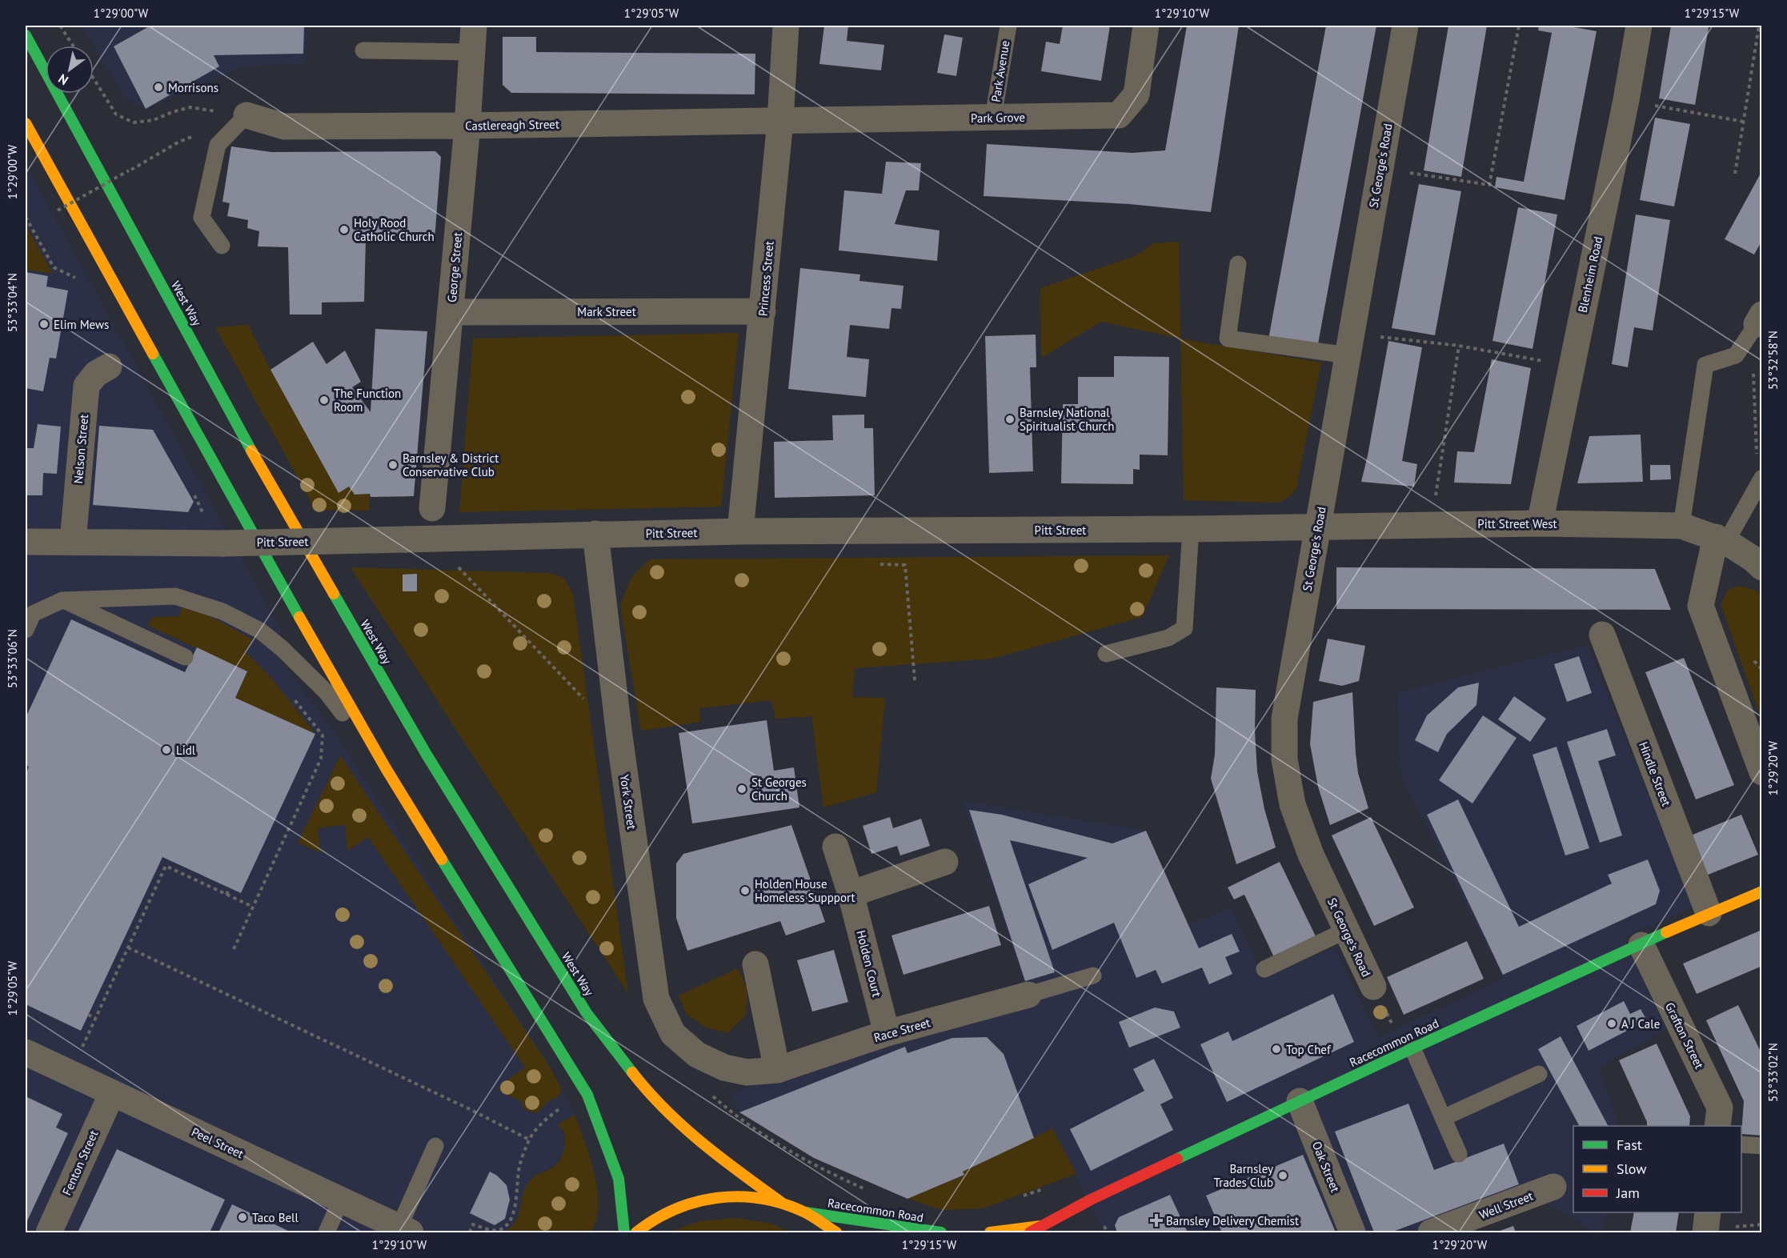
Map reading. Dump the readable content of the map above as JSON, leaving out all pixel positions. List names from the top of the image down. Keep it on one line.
{"streets":{"main road":["West Way","Racecommon Road"],"street":["Park Grove","Castlereagh Street","St George's Road","George Street","Blenheim Road","Princess Street","Mark Street","Nelson Street","Pitt Street West","Pitt Street","Hindle Street","York Street","Holden Court","Race Street","Grafton Street","Peel Street","Fenton Street","Oak Street","Well Street"],"lane":["Park Avenue"]},"crossings":[["Park Avenue","Park Grove"],["Park Grove","Castlereagh Street"],["Park Grove","Princess Street"],["Castlereagh Street","George Street"],["Castlereagh Street","Princess Street"],["St George's Road","Pitt Street West"],["St George's Road","Pitt Street"],["St George's Road","Racecommon Road"],["George Street","Mark Street"],["Blenheim Road","Pitt Street West"],["Princess Street","Mark Street"],["Princess Street","Pitt Street"],["Nelson Street","Pitt Street"],["Pitt Street West","Pitt Street"],["Pitt Street","York Street"],["Hindle Street","Racecommon Road"],["York Street","Race Street"],["Holden Court","Race Street"],["Grafton Street","Racecommon Road"],["Racecommon Road","Oak Street"],["Peel Street","Fenton Street"]],"places":{"other":["Morrisons","Holy Rood Catholic Church","Elim Mews","The Function Room","Barnsley National Spiritualist Church","Barnsley & District Conservative Club","Lidl","St Georges Church","Holden House Homeless Suppport","A J Cale","Top Chef","Barnsley Trades Club","Taco Bell"],"health":["Barnsley Delivery Chemist"]},"legend":["Fast","Slow","Jam"],"north":"bottom left","coordinates":["1°29'00\"W","1°29'05\"W","1°29'10\"W","1°29'15\"W","53°33'04\"N","53°32'58\"N","53°33'06\"N","1°29'20\"W","53°33'02\"N"]}
